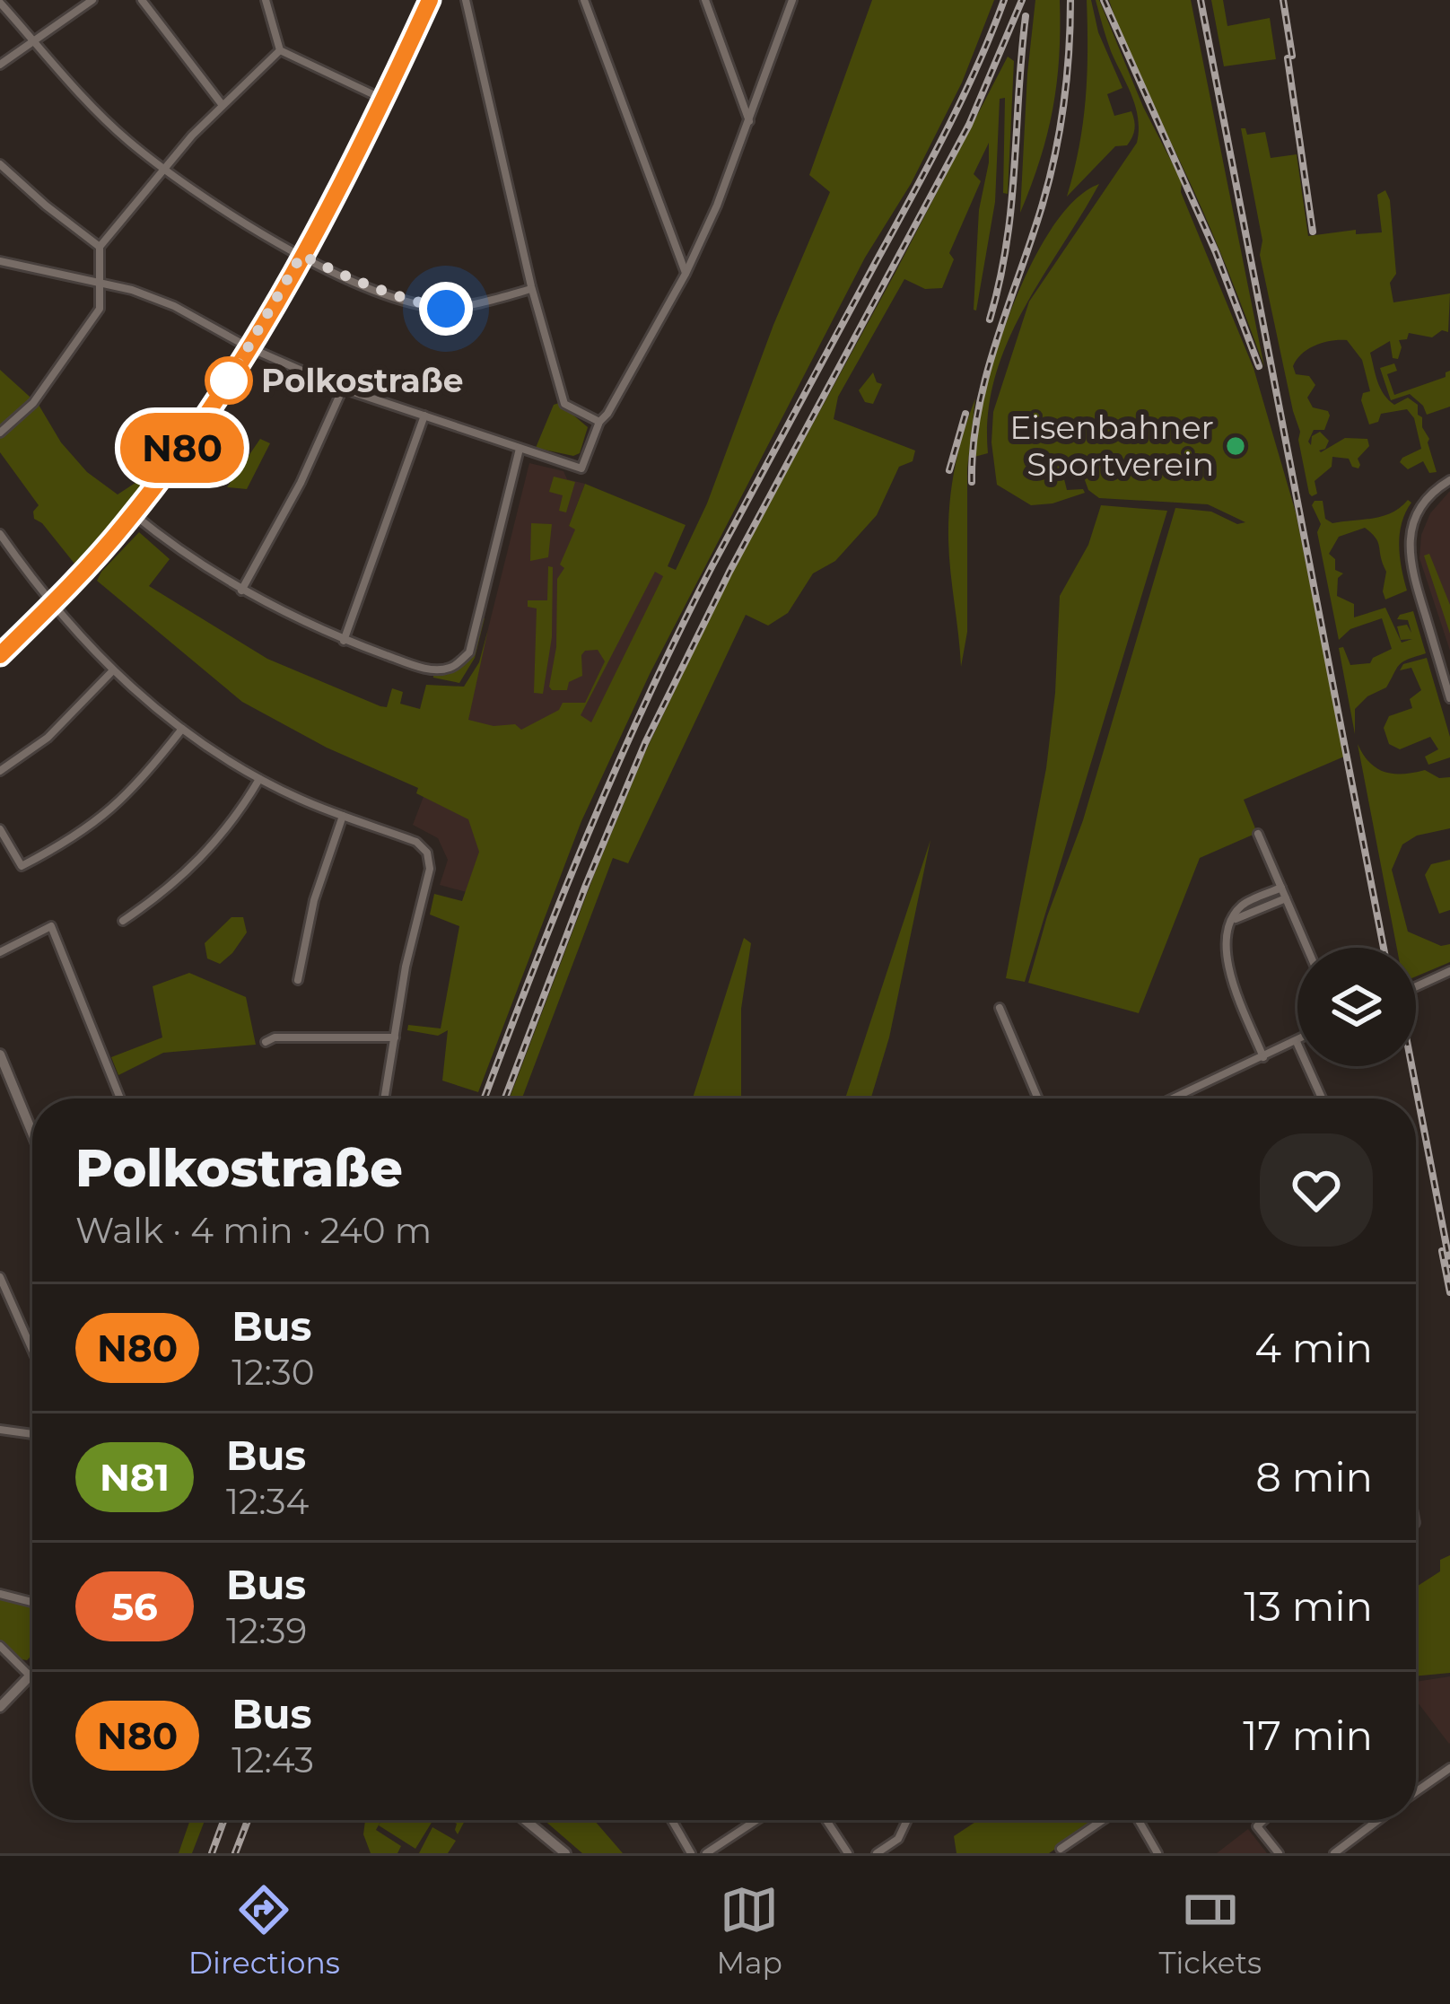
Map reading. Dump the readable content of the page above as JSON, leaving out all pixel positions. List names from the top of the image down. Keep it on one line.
{"places":["Polkostraße","Eisenbahner Sportverein"],"lines":["bus line N80"],"page":{"on_map":"N80","heading":["Polkostraße","Walk · 4 min · 240 m"],"list":[{"mark":"N80","name":"Bus","note":"12:30","value":"4 min"},{"mark":"N81","name":"Bus","note":"12:34","value":"8 min"},{"mark":"56","name":"Bus","note":"12:39","value":"13 min"},{"mark":"N80","name":"Bus","note":"12:43","value":"17 min"}],"tabs":["Directions","Map","Tickets"]}}
